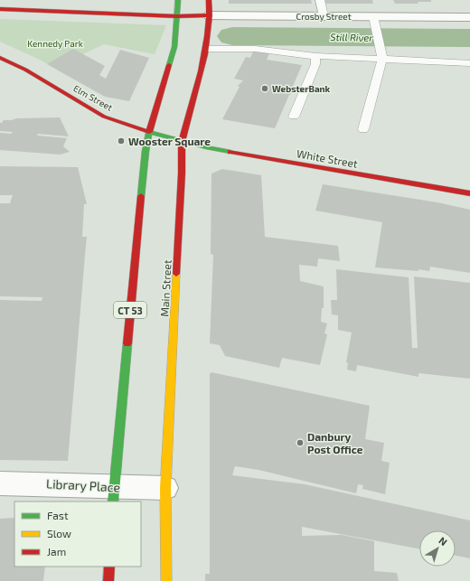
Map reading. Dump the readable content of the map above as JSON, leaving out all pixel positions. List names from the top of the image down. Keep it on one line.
{"streets":{"main road":["Crosby Street","Elm Street","White Street","Main Street","CT 53"],"street":["Library Place"]},"crossings":[["Crosby Street","Main Street"],["Crosby Street","CT 53"],["Elm Street","White Street"],["Elm Street","Main Street"],["Elm Street","CT 53"],["White Street","Main Street"],["Main Street","Library Place"],["CT 53","Library Place"]],"water":["Still River"],"parks":["Kennedy Park"],"places":["WebsterBank","Wooster Square","Danbury Post Office"],"legend":["Fast","Slow","Jam"],"north":"top right"}
